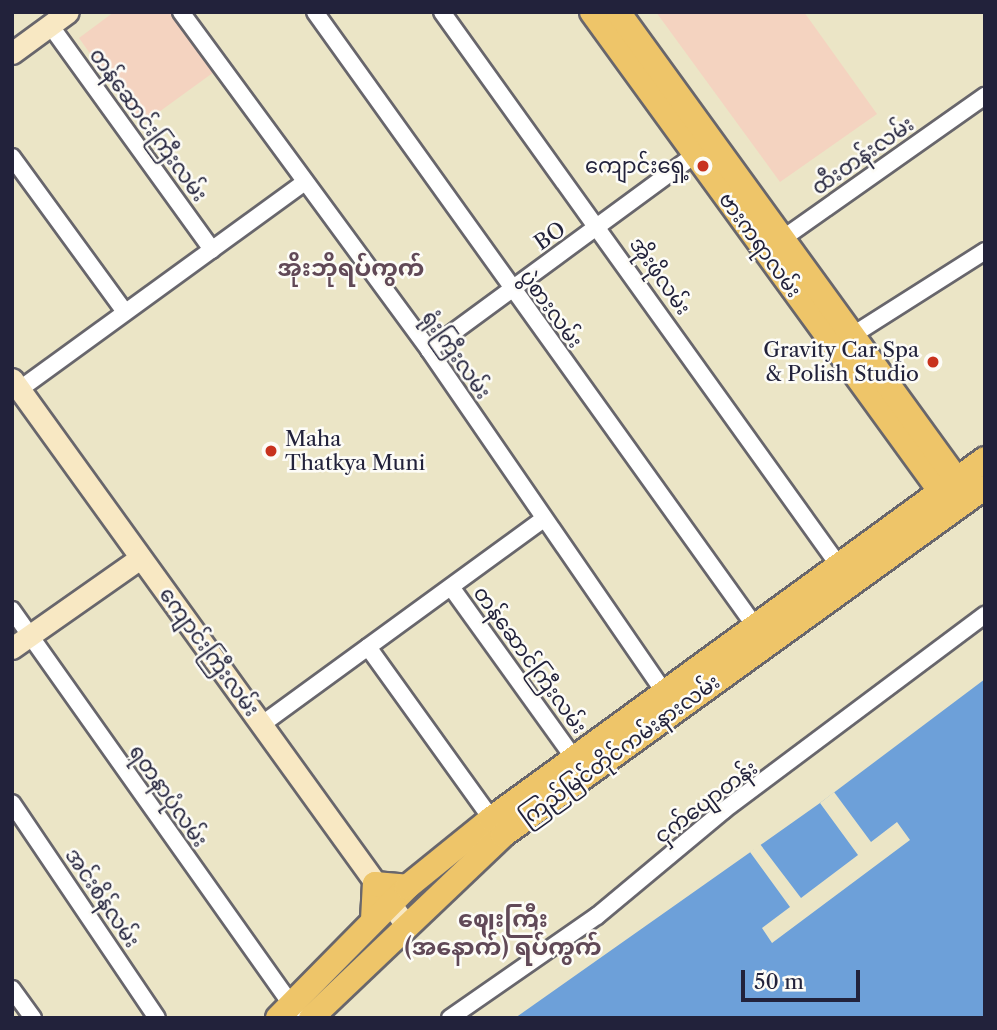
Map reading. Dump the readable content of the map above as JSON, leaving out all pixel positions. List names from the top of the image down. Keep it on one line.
{"streets":{"main road":["ဗားကရာလမ်း","ကြည်မြင်တိုင်ကမ်းနားလမ်း"],"street":["တန်ဆောင်းကြီးလမ်း","ထီးတန်းလမ်း","BO","အိုးဖိုလမ်း","ပွဲစားလမ်း","ရုံးကြီးလမ်း","ကျောင်းကြီးလမ်း","တန်ဆောင်ကြီးလမ်း","ရတနာပုံလမ်း","ငှက်ပျောတန်း","အင်းစိန်လမ်း"]},"crossings":[["ထီးတန်းလမ်း","ဗားကရာလမ်း"],["BO","ဗားကရာလမ်း"],["BO","အိုးဖိုလမ်း"],["BO","ပွဲစားလမ်း"],["BO","ရုံးကြီးလမ်း"],["ဗားကရာလမ်း","ကြည်မြင်တိုင်ကမ်းနားလမ်း"],["ပွဲစားလမ်း","ကြည်မြင်တိုင်ကမ်းနားလမ်း"],["ကြည်မြင်တိုင်ကမ်းနားလမ်း","ရတနာပုံလမ်း"]],"districts":["အိုးဘိုရပ်ကွက်","ဈေးကြီး (အနောက်) ရပ်ကွက်"],"places":["ကျောင်းရှေ့","Gravity Car Spa & Polish Studio","Maha Thatkya Muni"],"scale_bar":"50 m"}
